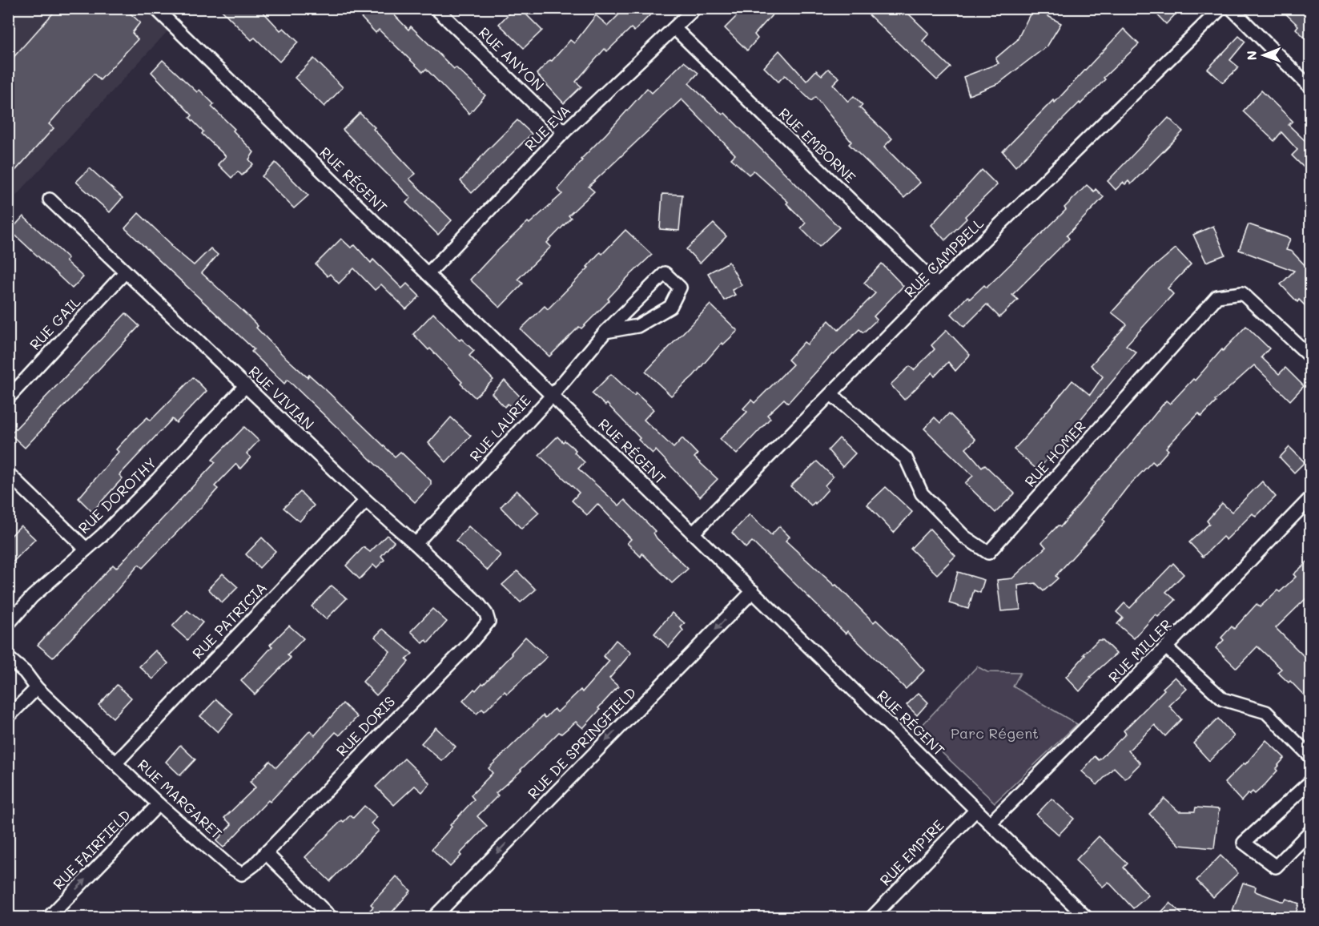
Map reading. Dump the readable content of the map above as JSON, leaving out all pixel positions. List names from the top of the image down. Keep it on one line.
{"streets":{"street":["RUE ANYON","RUE EVA","RUE EMBORNE","RUE RÉGENT","RUE CAMPBELL","RUE GAIL","RUE VIVIAN","RUE LAURIE","RUE HOMER","RUE DOROTHY","RUE PATRICIA","RUE MILLER","RUE DORIS","RUE DE SPRINGFIELD","RUE MARGARET","RUE FAIRFIELD","RUE EMPIRE"]},"crossings":[["RUE ANYON","RUE EVA"],["RUE EVA","RUE EMBORNE"],["RUE EVA","RUE RÉGENT"],["RUE EMBORNE","RUE CAMPBELL"],["RUE RÉGENT","RUE CAMPBELL"],["RUE RÉGENT","RUE LAURIE"],["RUE RÉGENT","RUE MILLER"],["RUE RÉGENT","RUE DE SPRINGFIELD"],["RUE RÉGENT","RUE EMPIRE"],["RUE CAMPBELL","RUE HOMER"],["RUE GAIL","RUE VIVIAN"],["RUE VIVIAN","RUE LAURIE"],["RUE VIVIAN","RUE DOROTHY"],["RUE VIVIAN","RUE PATRICIA"],["RUE VIVIAN","RUE DORIS"],["RUE PATRICIA","RUE MARGARET"],["RUE DORIS","RUE MARGARET"],["RUE MARGARET","RUE FAIRFIELD"]],"one_way":["RUE DE SPRINGFIELD","RUE FAIRFIELD"],"parks":["Parc Régent"],"north":"left"}
